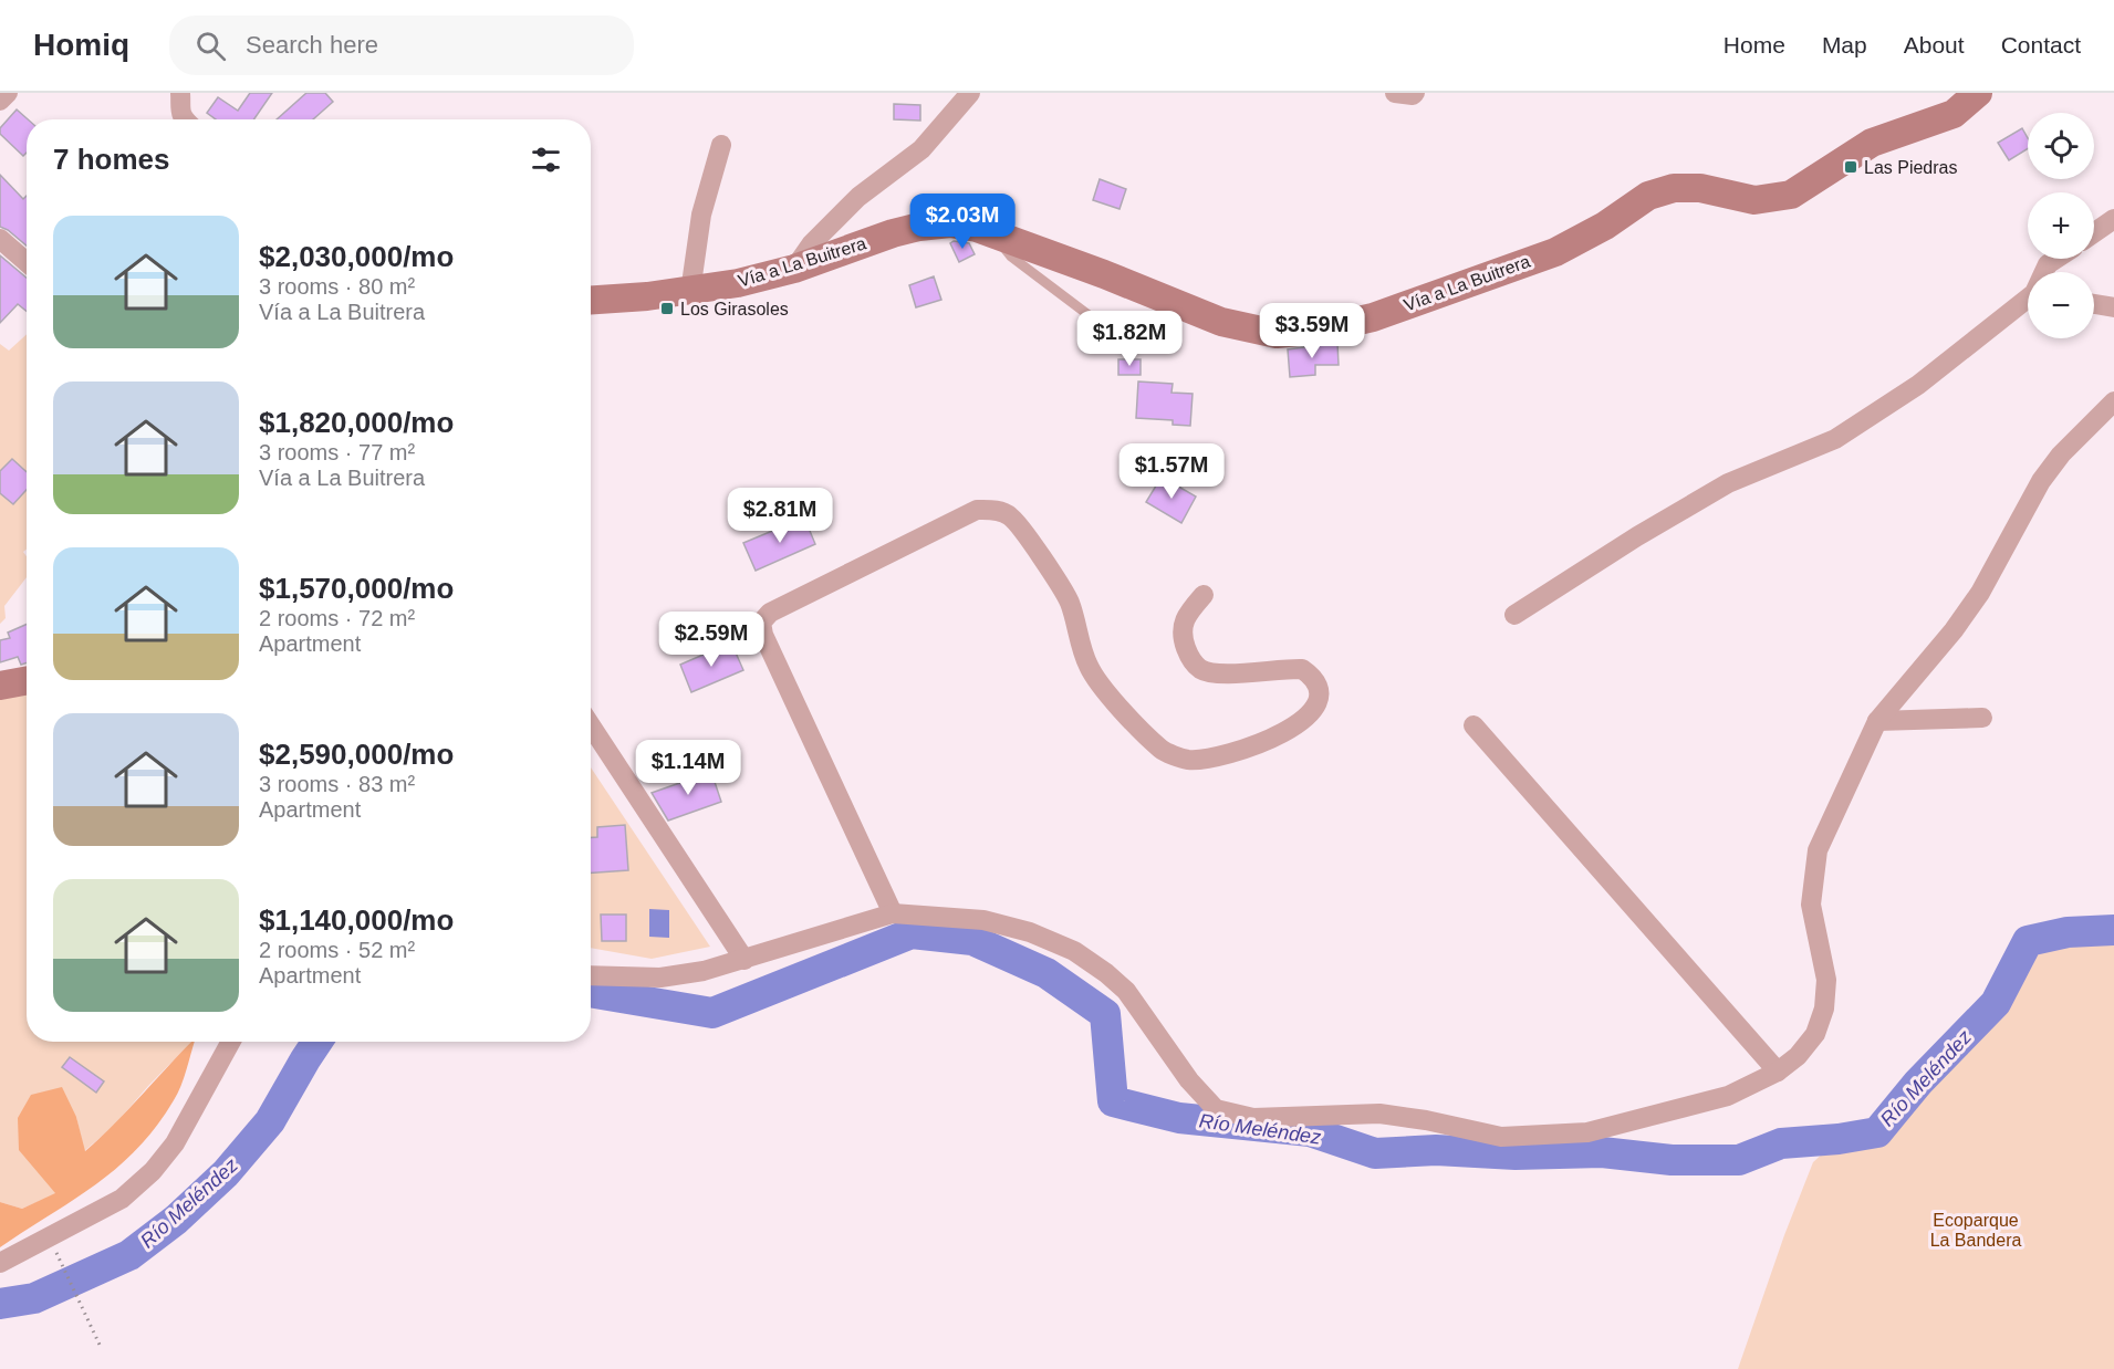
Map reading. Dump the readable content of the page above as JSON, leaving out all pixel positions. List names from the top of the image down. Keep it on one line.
{"streets":{"street":["Vía a La Buitrera"]},"water":["Río Meléndez"],"parks":["Ecoparque La Bandera"],"places":{"transit":["Las Piedras","Los Girasoles"]},"page":{"header":"Homiq","search":"Search here","nav":["Home","Map","About","Contact"],"map_buttons":["+","−"],"heading":"7 homes","price":["$2.03M","$3.59M","$1.82M","$1.57M","$2.81M","$2.59M","$1.14M"],"list":[{"name":"$2,030,000/mo","note":"3 rooms · 80 m² · Vía a La Buitrera"},{"name":"$1,820,000/mo","note":"3 rooms · 77 m² · Vía a La Buitrera"},{"name":"$1,570,000/mo","note":"2 rooms · 72 m² · Apartment"},{"name":"$2,590,000/mo","note":"3 rooms · 83 m² · Apartment"},{"name":"$1,140,000/mo","note":"2 rooms · 52 m² · Apartment"}]}}
